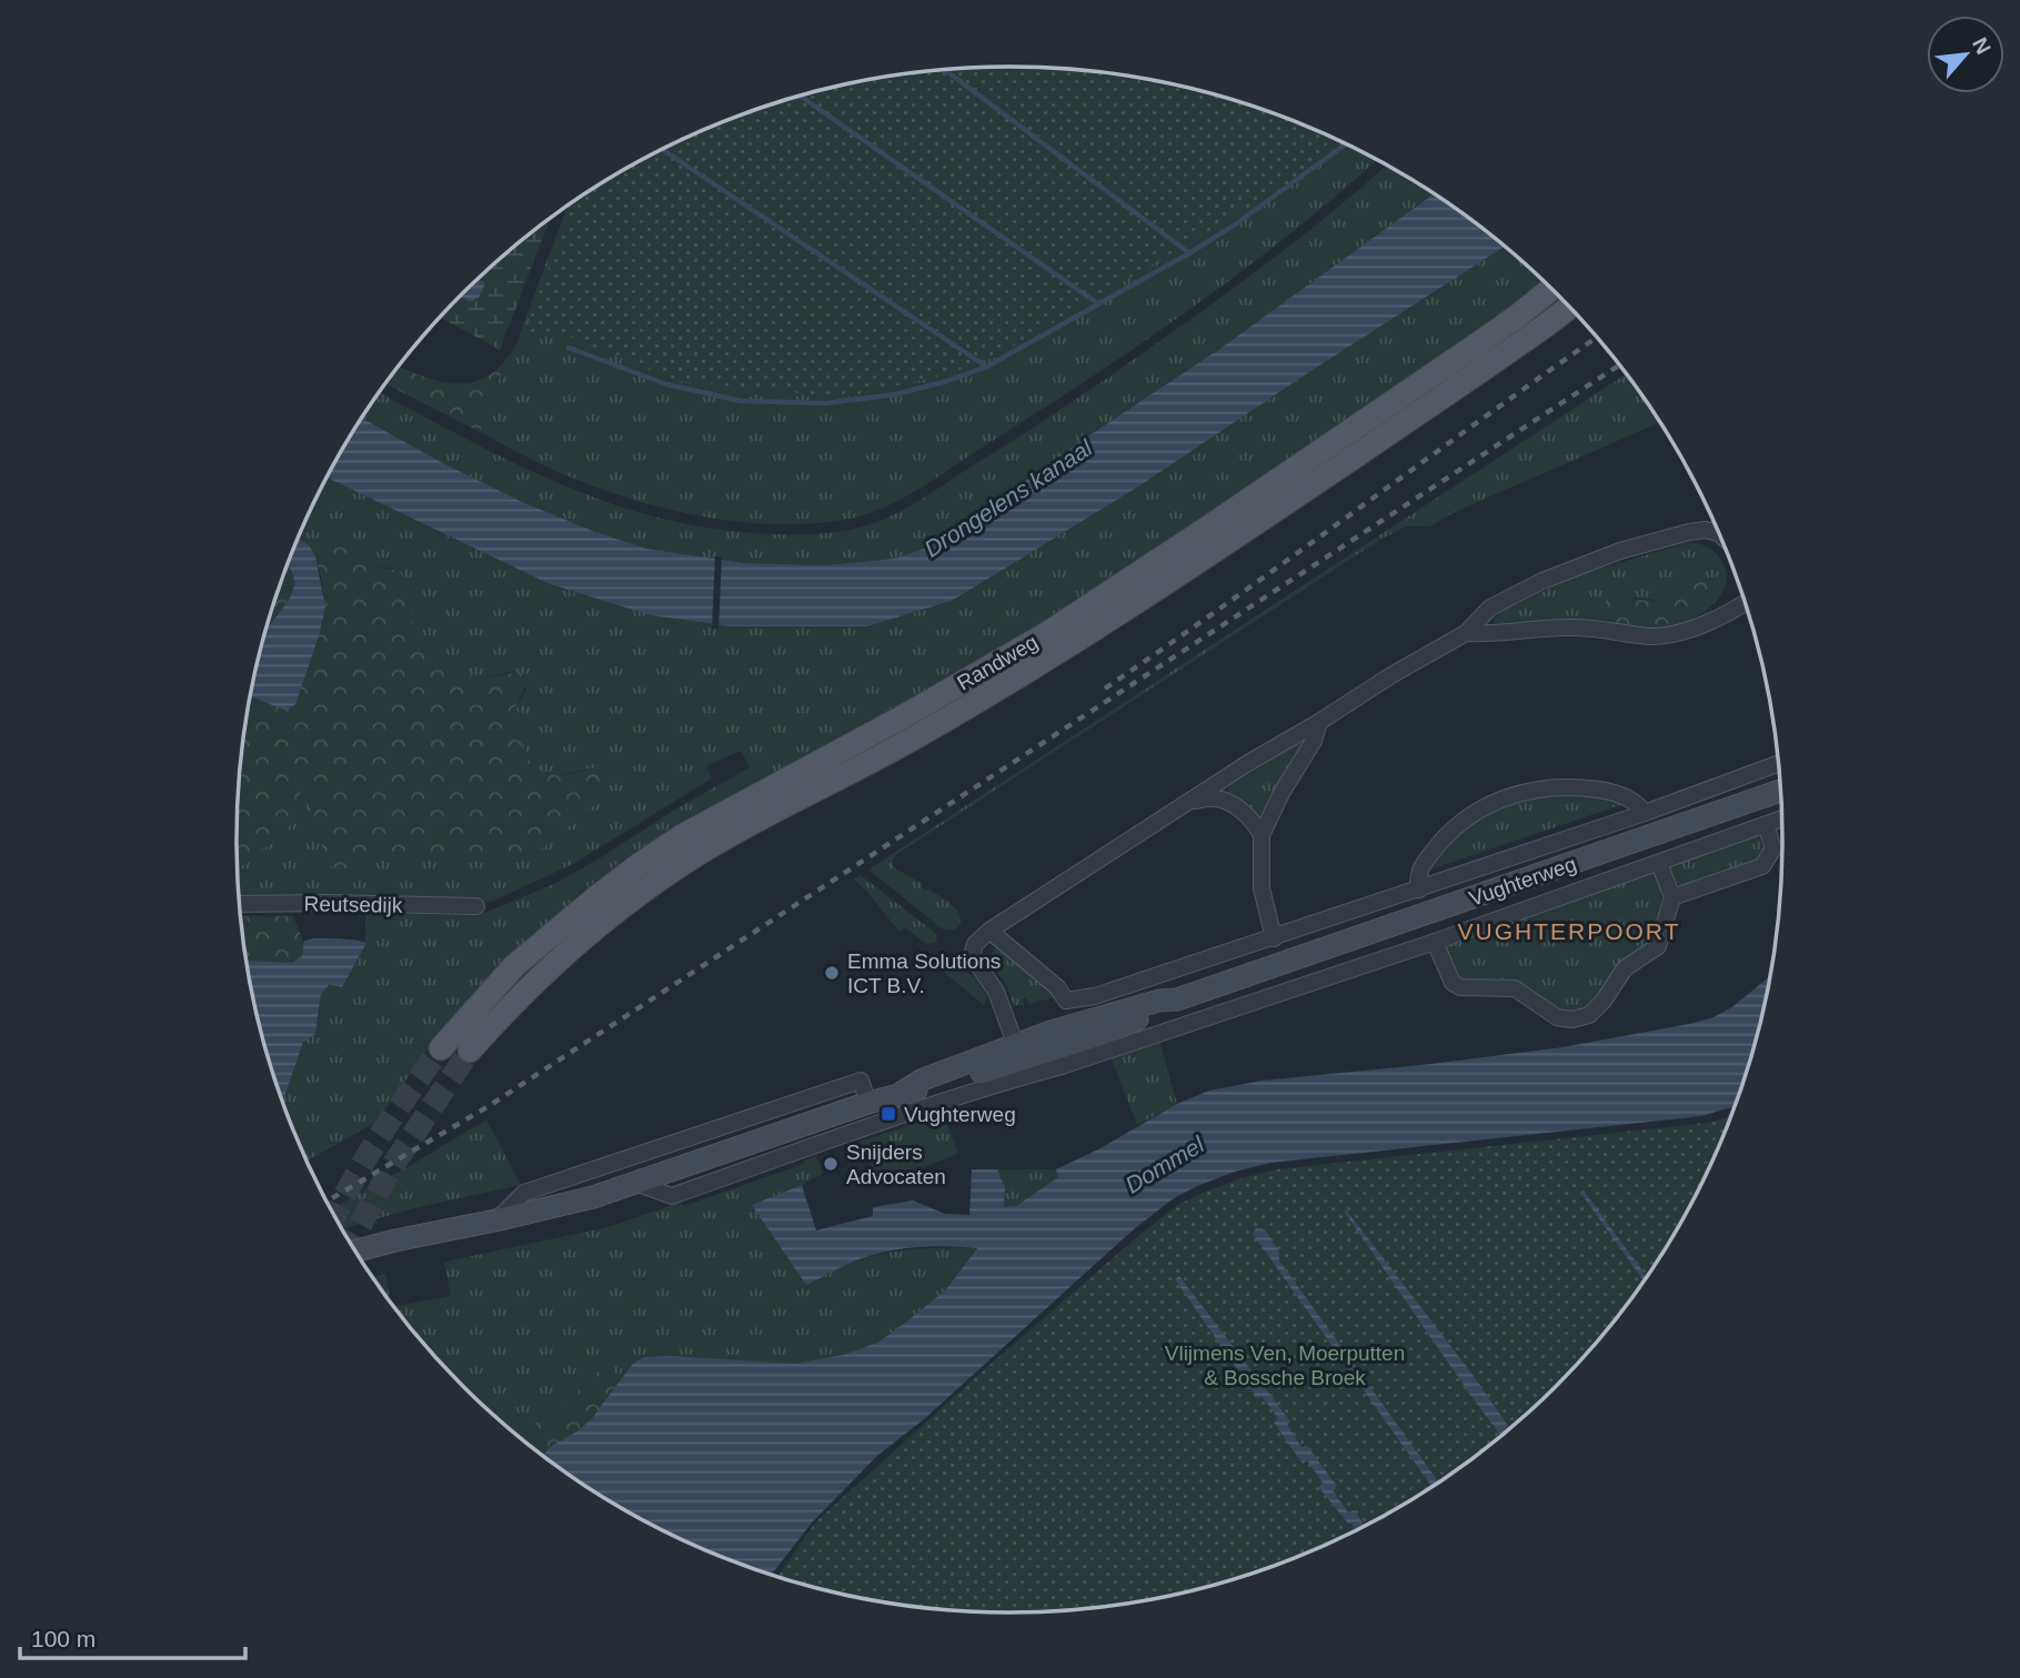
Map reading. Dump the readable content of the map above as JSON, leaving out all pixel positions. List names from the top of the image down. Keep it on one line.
{"streets":{"main road":["Randweg","Vughterweg"],"street":["Reutsedijk"]},"districts":["VUGHTERPOORT"],"water":["Drongelens kanaal","Dommel"],"parks":["Vlijmens Ven, Moerputten & Bossche Broek"],"places":{"other":["Emma Solutions ICT B.V.","Snijders Advocaten"],"transit":["Vughterweg"]},"scale_bar":"100 m","north":"top right"}
